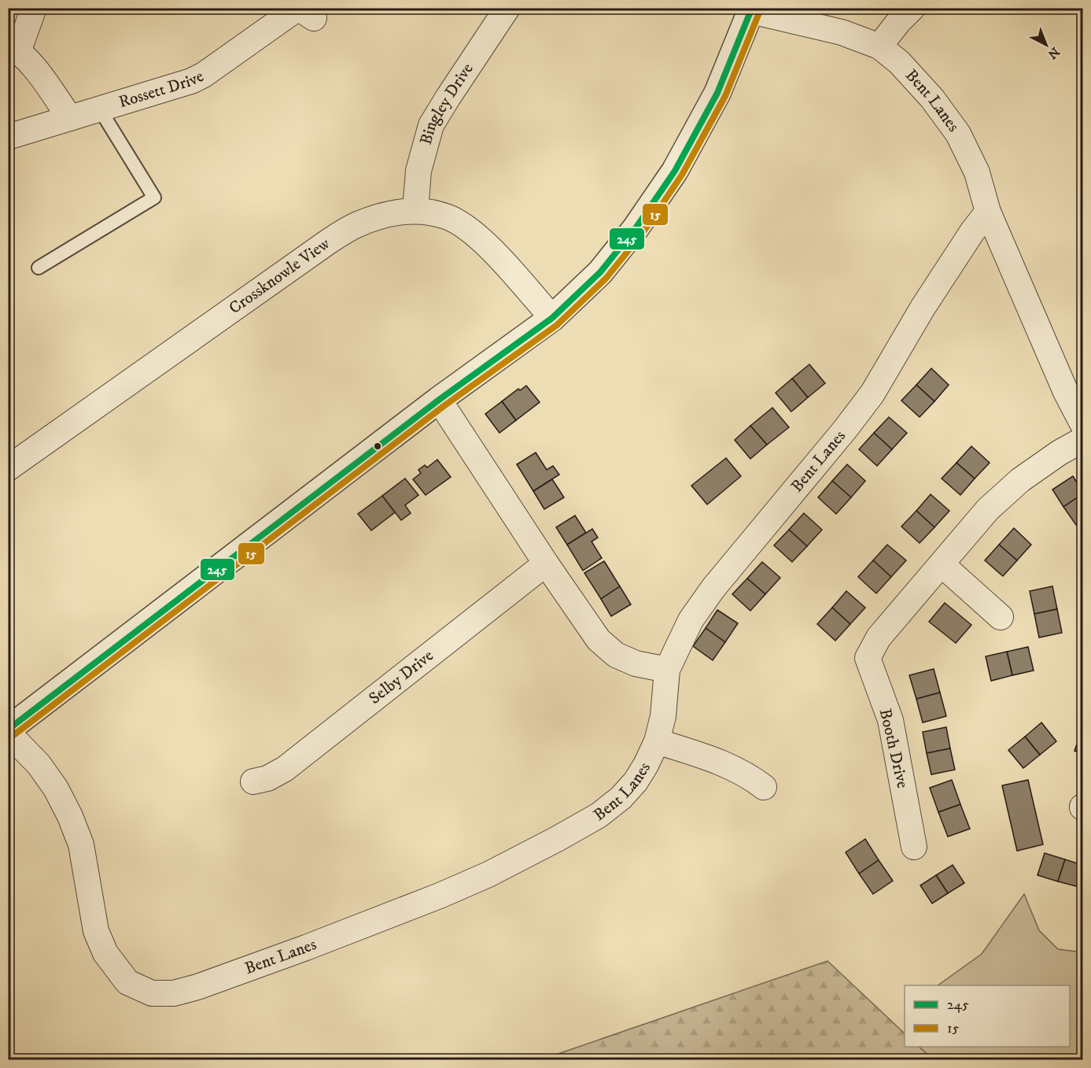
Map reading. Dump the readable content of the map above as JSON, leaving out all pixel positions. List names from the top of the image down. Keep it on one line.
{"streets":{"street":["Rossett Drive","Bent Lanes","Bingley Drive","Crossknowle View","Selby Drive","Booth Drive"]},"crossings":[["Bingley Drive","Crossknowle View"]],"lines":["transit line 245","transit line 15"],"legend":["245","15"],"north":"bottom right"}
